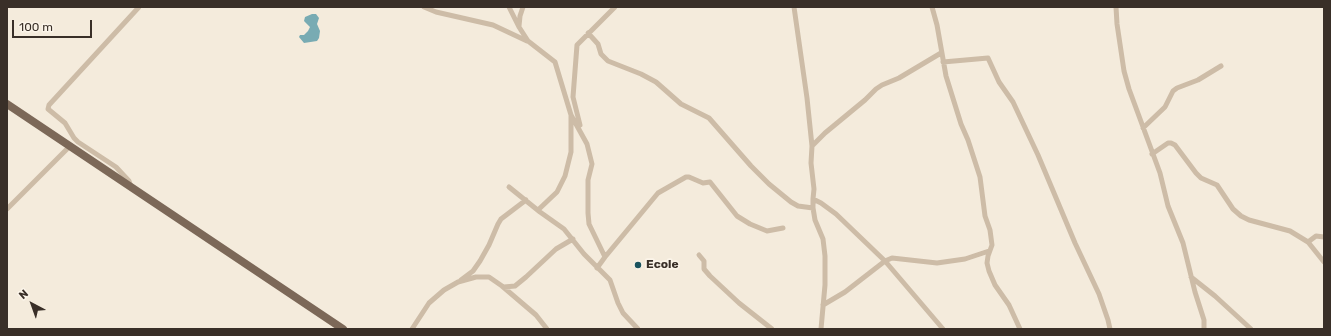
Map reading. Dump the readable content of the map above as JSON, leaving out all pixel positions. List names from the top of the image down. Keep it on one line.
{"places":["Ecole"],"scale_bar":"100 m","north":"top left"}
